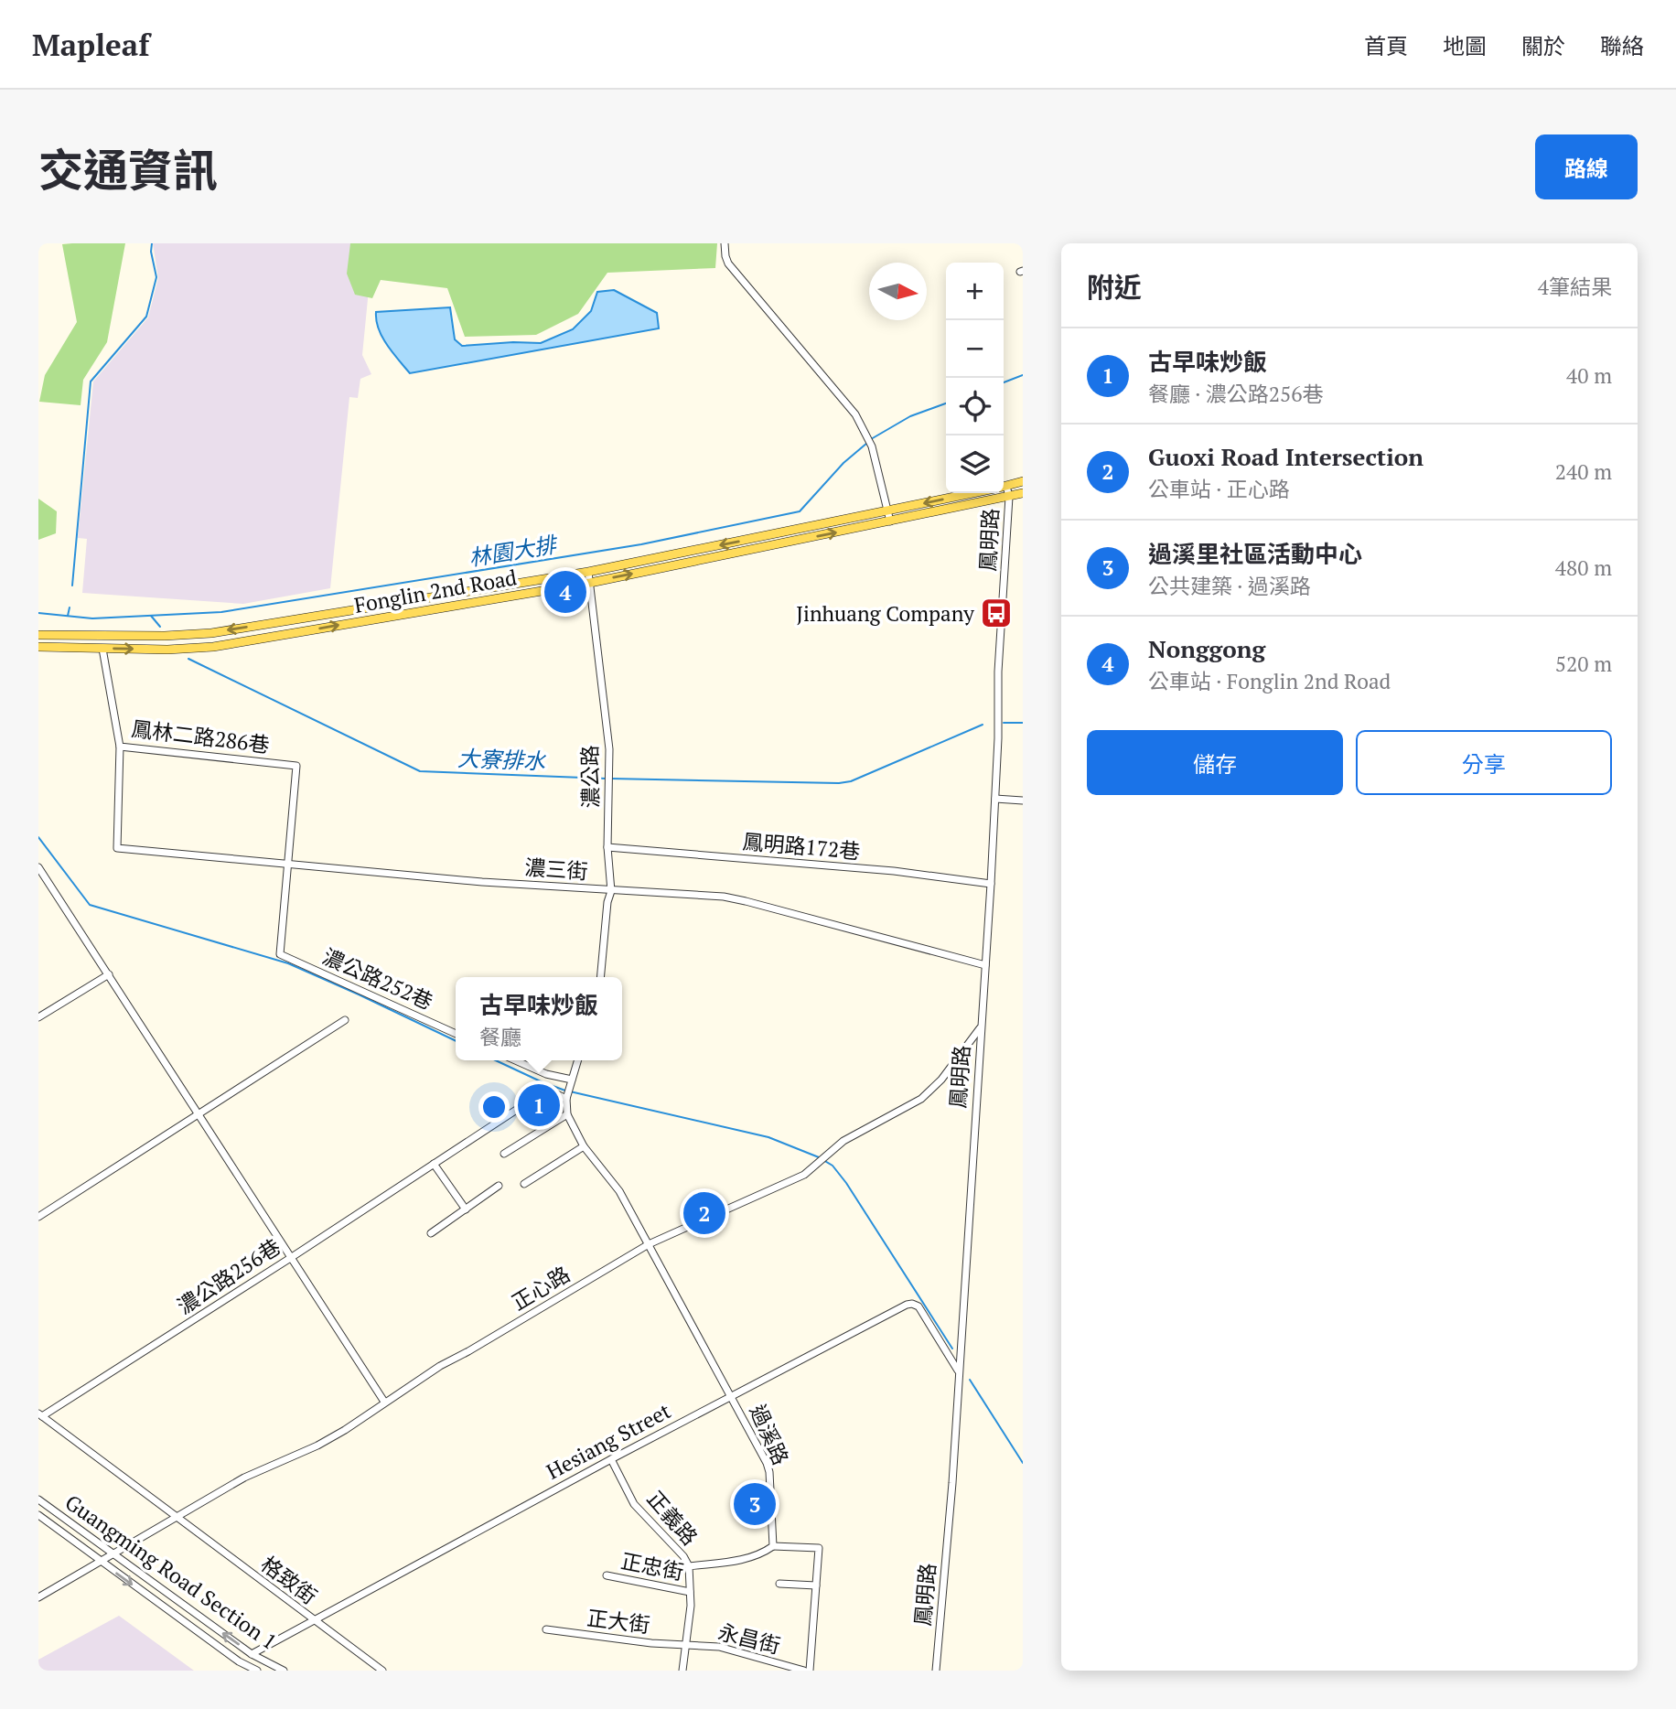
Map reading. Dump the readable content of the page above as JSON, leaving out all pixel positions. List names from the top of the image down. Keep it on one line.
{"streets":{"main road":["Fonglin 2nd Road"],"street":["鳳明路","鳳林二路286巷","濃公路","鳳明路172巷","濃三街","濃公路252巷","濃公路256巷","正心路","過溪路","Hesiang Street","正義路","正忠街","Guangming Road Section 1","格致街","正大街","永昌街"]},"crossings":[["鳳明路","Fonglin 2nd Road"],["鳳明路","鳳明路172巷"],["鳳明路","濃三街"],["鳳明路","正心路"],["鳳明路","Hesiang Street"],["Fonglin 2nd Road","鳳林二路286巷"],["Fonglin 2nd Road","濃公路"],["鳳林二路286巷","濃三街"],["鳳林二路286巷","濃公路252巷"],["濃公路","鳳明路172巷"],["濃公路","濃三街"],["濃三街","濃公路252巷"],["濃公路256巷","格致街"],["正心路","過溪路"],["正心路","Guangming Road Section 1"],["正心路","格致街"],["過溪路","Hesiang Street"],["Hesiang Street","正義路"],["Hesiang Street","Guangming Road Section 1"],["Hesiang Street","格致街"],["正大街","永昌街"]],"water":["林園大排","大寮排水"],"places":{"bus stop":["Jinhuang Company"]},"north":"right","page":{"header":"Mapleaf","nav":["首頁","地圖","關於","聯絡"],"title":"交通資訊","buttons":["路線",["儲存","分享"]],"heading":["附近","4筆結果"],"map_buttons":["+","−"],"list":[{"mark":"1","name":"古早味炒飯","note":"餐廳 · 濃公路256巷","value":"40 m"},{"mark":"2","name":"Guoxi Road Intersection","note":"公車站 · 正心路","value":"240 m"},{"mark":"3","name":"過溪里社區活動中心","note":"公共建築 · 過溪路","value":"480 m"},{"mark":"4","name":"Nonggong","note":"公車站 · Fonglin 2nd Road","value":"520 m"}],"pins":["4","1","2","3"],"popup":["古早味炒飯","餐廳"]}}
